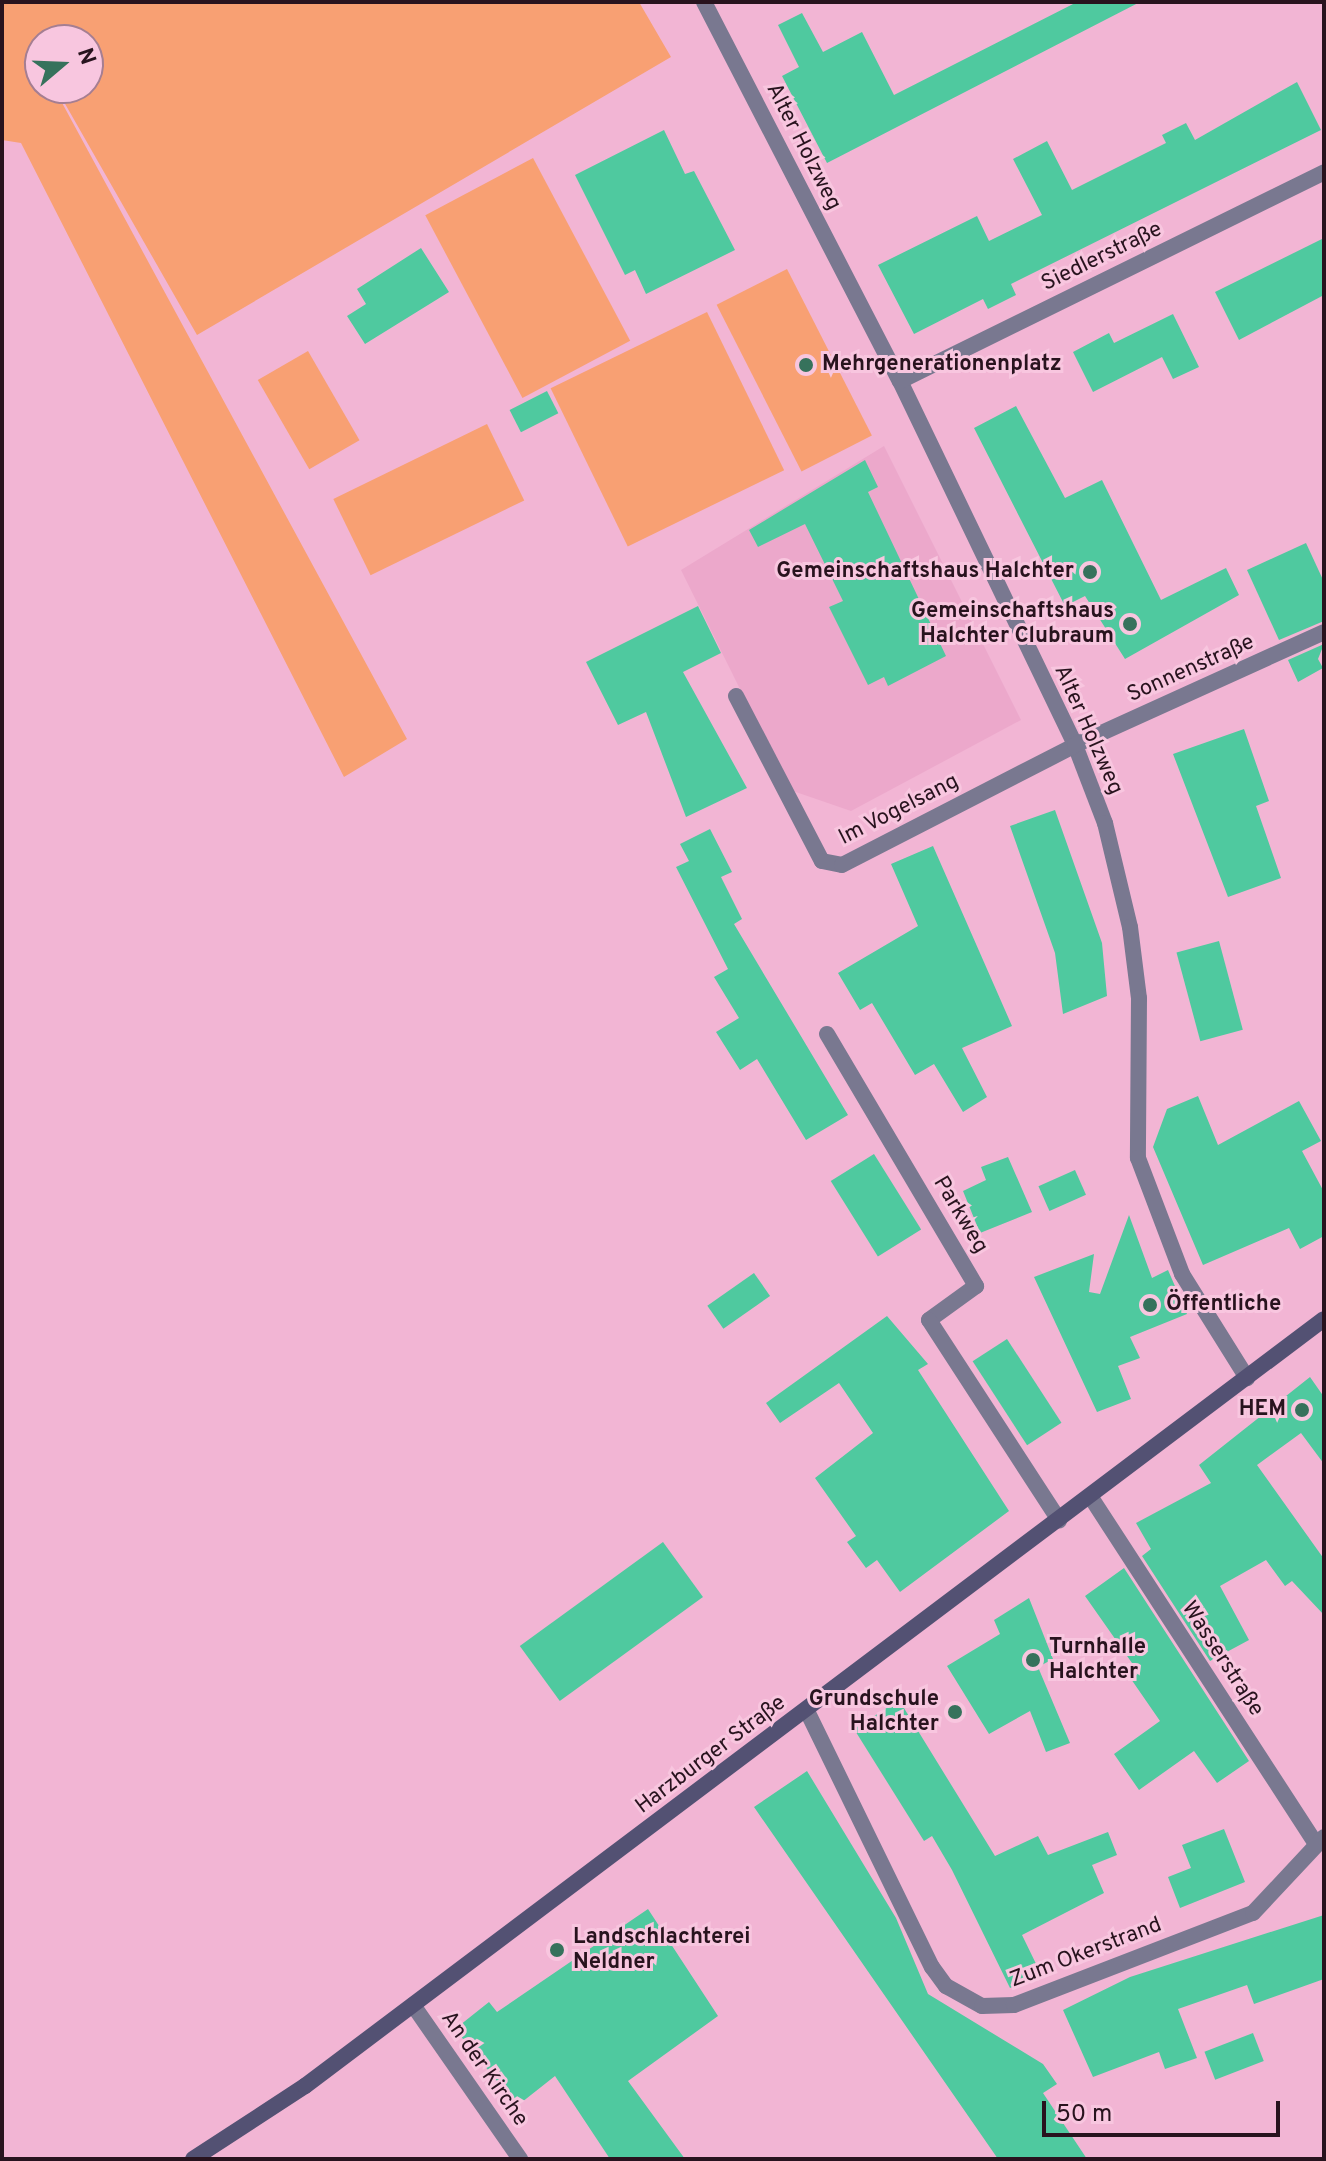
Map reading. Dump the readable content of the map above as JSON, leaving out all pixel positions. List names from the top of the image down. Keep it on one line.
{"streets":{"main road":["Harzburger Straße"],"street":["Alter Holzweg","Siedlerstraße","Sonnenstraße","Im Vogelsang","Parkweg","Wasserstraße","Zum Okerstrand","An der Kirche"]},"crossings":[["Alter Holzweg","Siedlerstraße"],["Alter Holzweg","Sonnenstraße"],["Alter Holzweg","Im Vogelsang"],["Alter Holzweg","Harzburger Straße"],["Sonnenstraße","Im Vogelsang"],["Parkweg","Harzburger Straße"],["Wasserstraße","Harzburger Straße"],["Wasserstraße","Zum Okerstrand"],["Harzburger Straße","Zum Okerstrand"],["Harzburger Straße","An der Kirche"]],"places":["Mehrgenerationenplatz","Gemeinschaftshaus Halchter","Gemeinschaftshaus Halchter Clubraum","Öffentliche","HEM","Turnhalle Halchter","Grundschule Halchter","Landschlachterei Neldner"],"scale_bar":"50 m","north":"right"}
